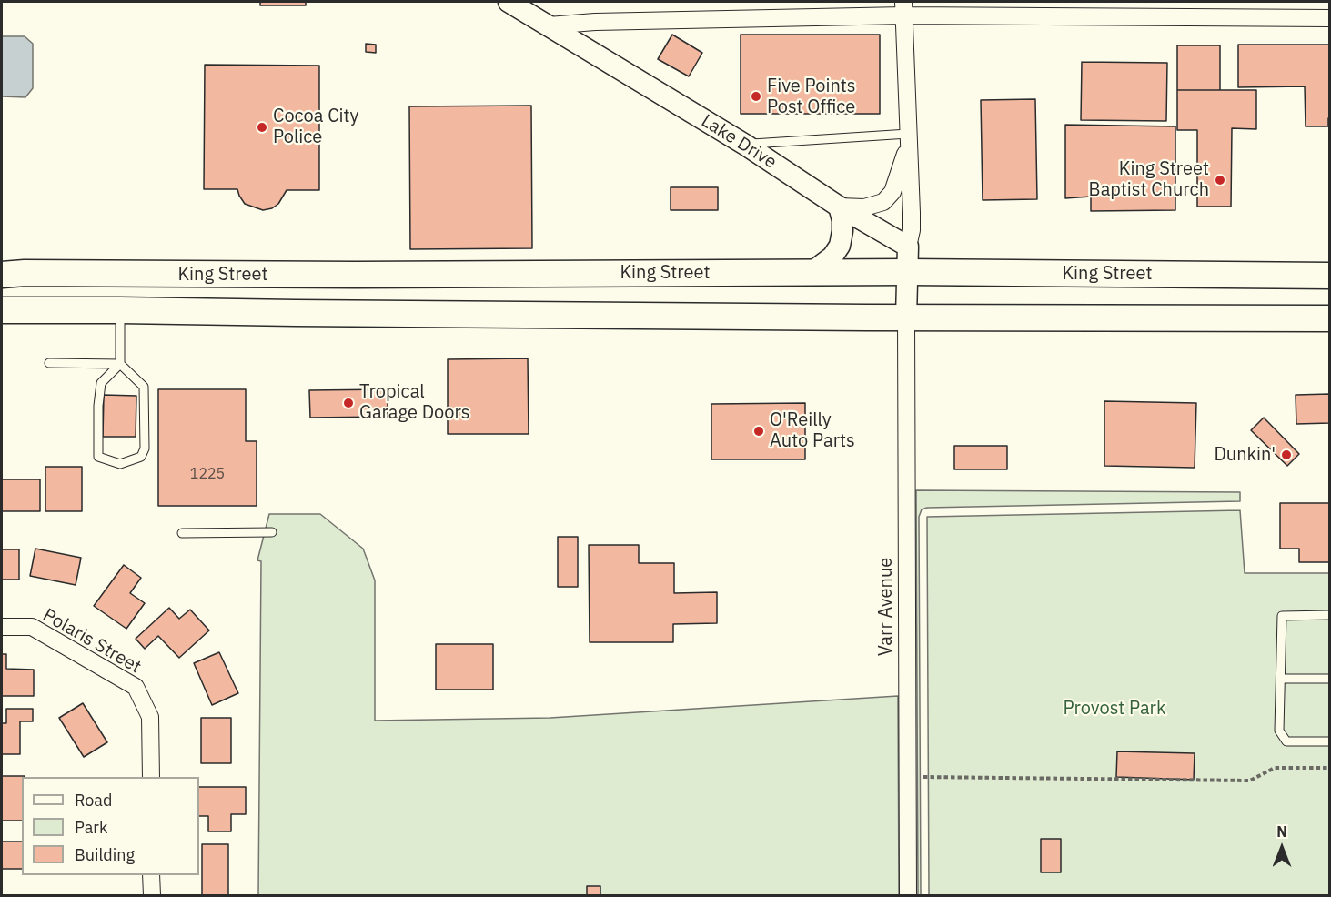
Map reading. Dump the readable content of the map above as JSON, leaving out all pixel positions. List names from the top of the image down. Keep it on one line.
{"streets":{"main road":["King Street"],"street":["Lake Drive","Varr Avenue","Polaris Street"]},"crossings":[["Lake Drive","King Street"],["King Street","Varr Avenue"]],"parks":["Provost Park"],"places":["Five Points Post Office","Cocoa City Police","King Street Baptist Church","Tropical Garage Doors","O'Reilly Auto Parts","Dunkin'"],"house_numbers":["1225"],"legend":["Road","Park","Building"],"north":"top"}
